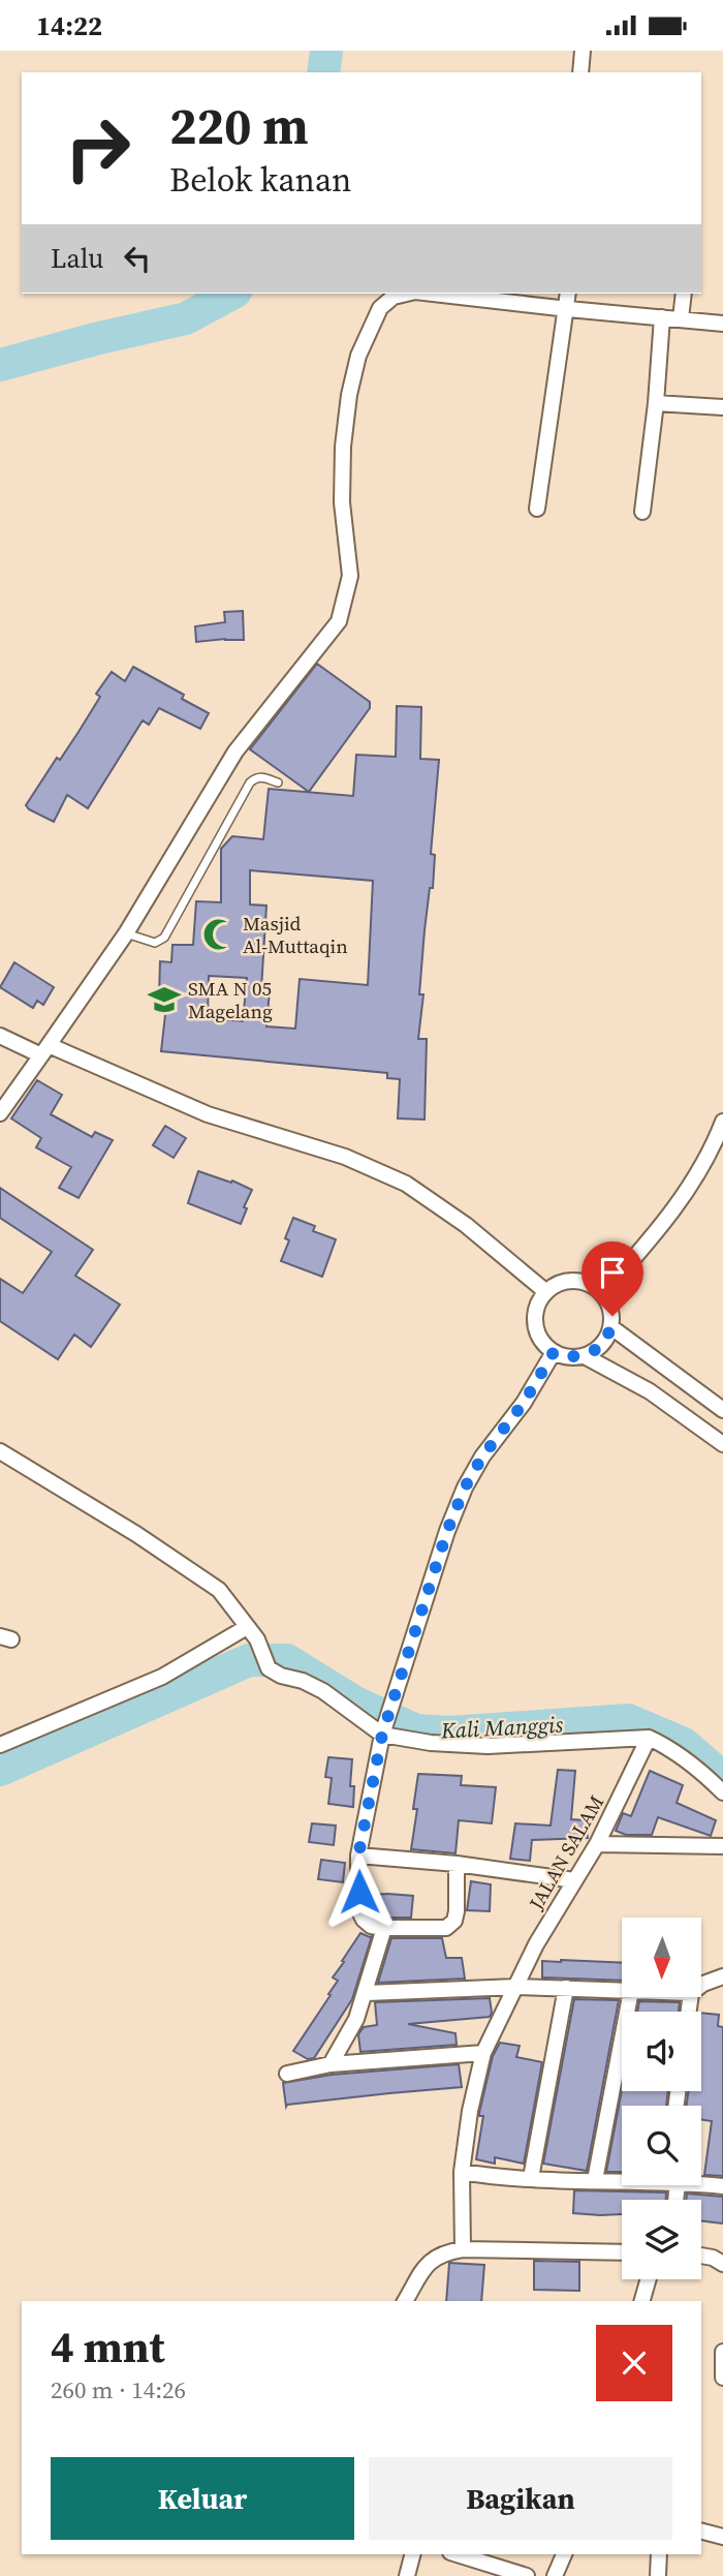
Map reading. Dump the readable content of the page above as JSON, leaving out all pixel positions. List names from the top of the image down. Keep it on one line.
{"streets":{"street":["JALAN SALAM"]},"water":["Kali Manggis"],"places":{"mosque":["Masjid Al-Muttaqin"],"school or university":["SMA N 05 Magelang"]},"north":"bottom","page":{"status":"14:22","turn":["220 m","Belok kanan"],"then":"Lalu","heading":["4 mnt","260 m · 14:26"],"buttons":["Keluar","Bagikan"]}}
